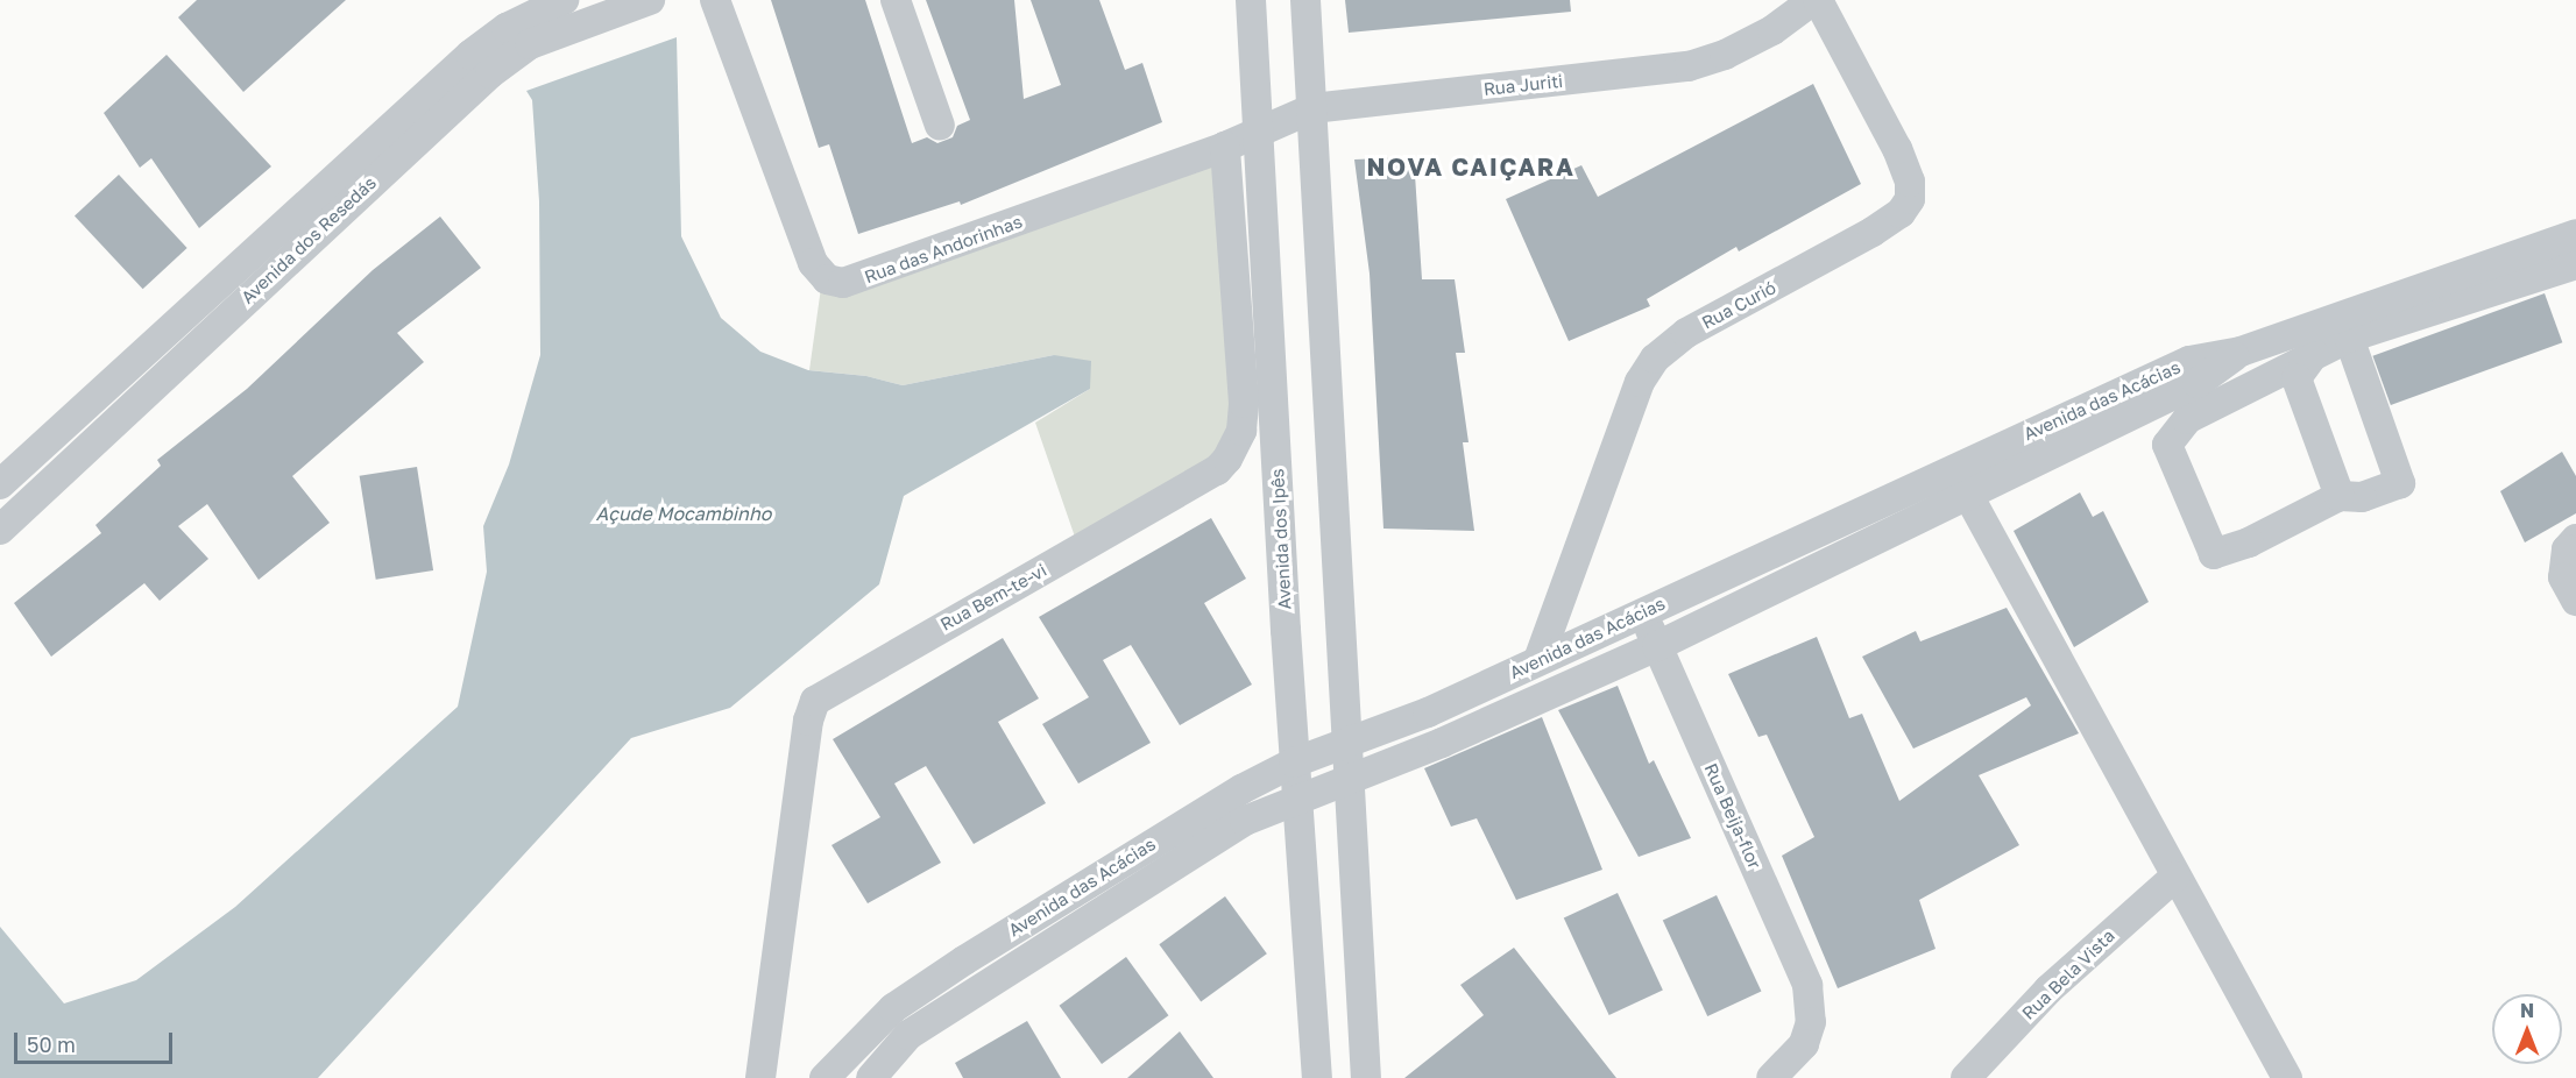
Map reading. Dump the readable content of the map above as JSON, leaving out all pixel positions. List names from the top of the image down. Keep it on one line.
{"streets":{"street":["Rua Juriti","Avenida dos Resedás","Rua das Andorinhas","Rua Curió","Avenida das Acácias","Avenida dos Ipês","Rua Bem-te-vi","Rua Beija-flor","Rua Bela Vista"]},"crossings":[["Rua Juriti","Rua das Andorinhas"],["Rua Juriti","Rua Curió"],["Rua Juriti","Avenida dos Ipês"],["Rua Juriti","Rua Bem-te-vi"],["Rua das Andorinhas","Rua Bem-te-vi"],["Rua Curió","Avenida das Acácias"],["Avenida das Acácias","Avenida dos Ipês"],["Avenida das Acácias","Rua Beija-flor"]],"districts":["NOVA CAIÇARA"],"water":["Açude Mocambinho"],"scale_bar":"50 m","north":"top"}
